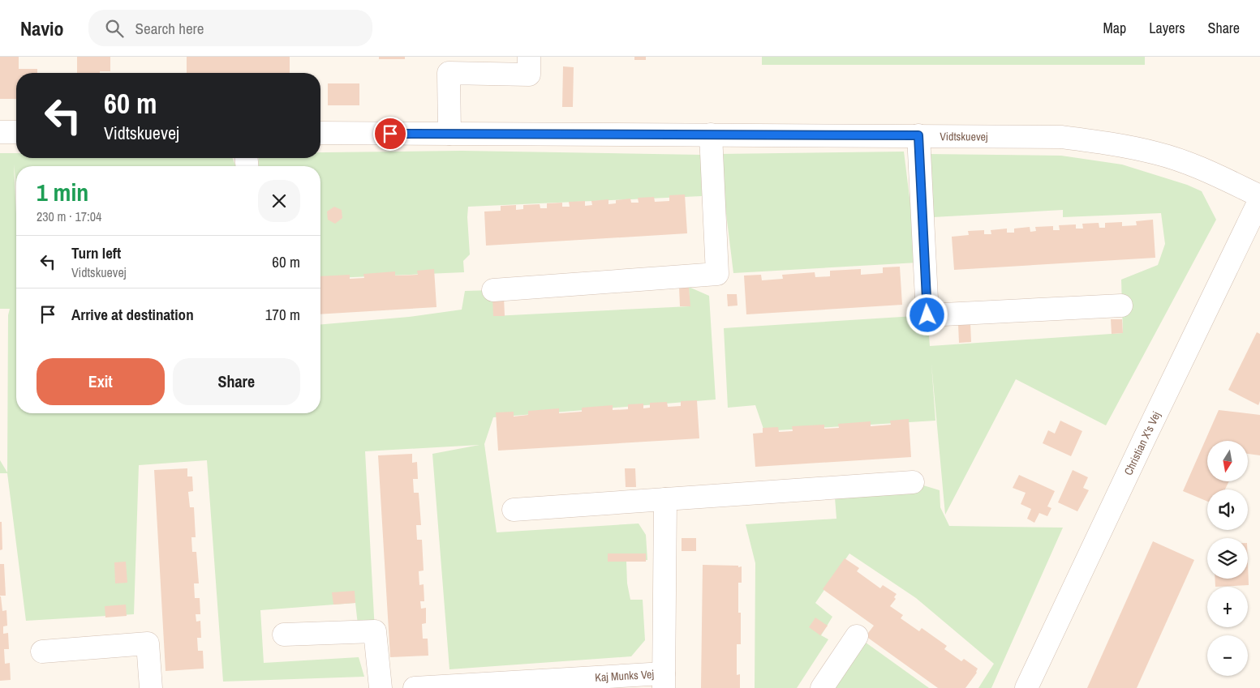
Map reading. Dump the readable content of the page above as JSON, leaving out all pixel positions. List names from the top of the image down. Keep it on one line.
{"streets":{"street":["Vidtskuevej","Christian X's Vej","Kaj Munks Vej"]},"north":"bottom","page":{"header":"Navio","search":"Search here","nav":["Map","Layers","Share"],"turn":["60 m","Vidtskuevej"],"heading":["1 min","230 m · 17:04"],"list":[{"name":"Turn left","note":"Vidtskuevej","value":"60 m"},{"name":"Arrive at destination","value":"170 m"}],"buttons":["Exit","Share"],"map_buttons":["+","−"]}}
